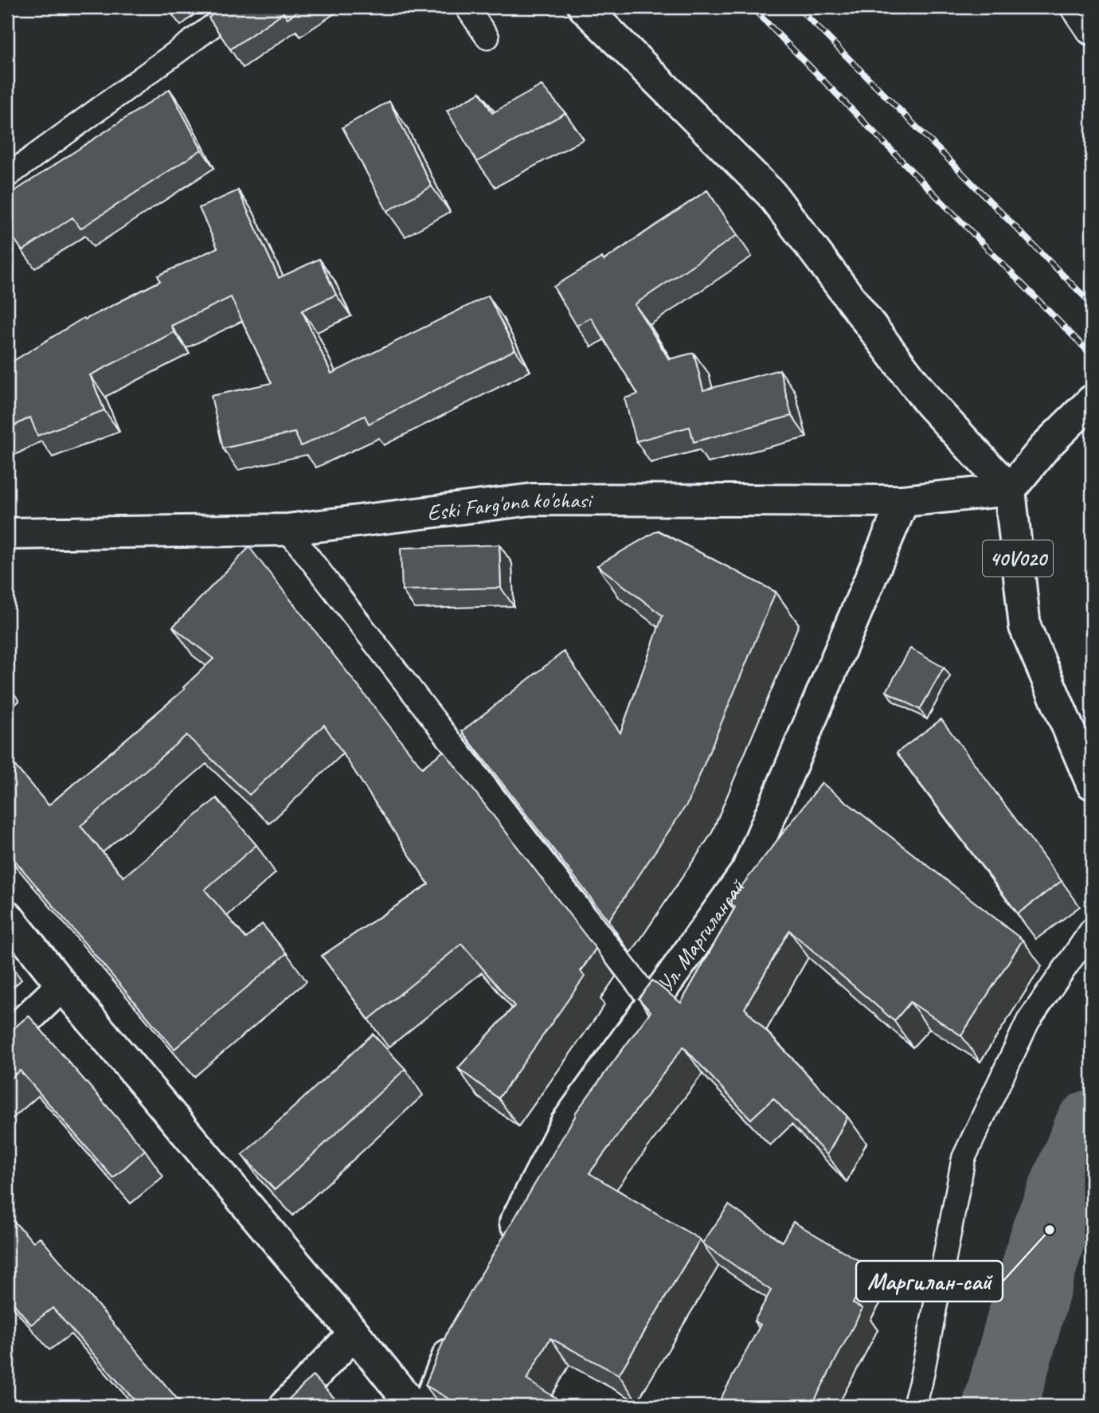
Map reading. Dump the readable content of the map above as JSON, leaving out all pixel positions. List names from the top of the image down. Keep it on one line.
{"streets":{"street":["Eski Farg'ona ko'chasi","40V020","Ул. Маргилансай"]},"crossings":[["Eski Farg'ona ko'chasi","40V020"],["Eski Farg'ona ko'chasi","Ул. Маргилансай"]],"places":["Маргилан-сай"]}
